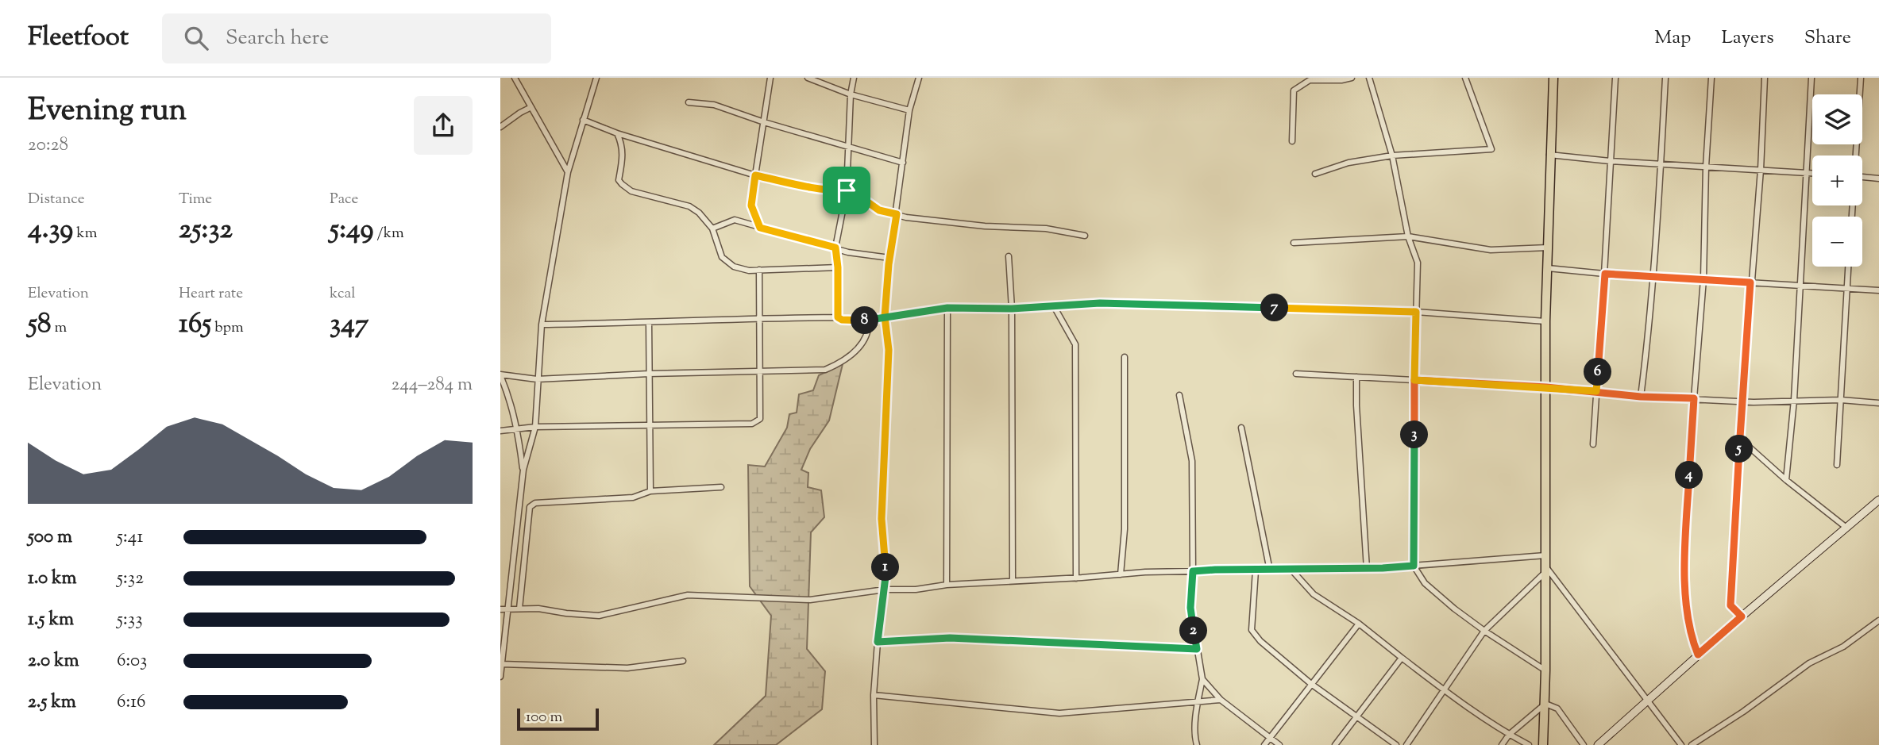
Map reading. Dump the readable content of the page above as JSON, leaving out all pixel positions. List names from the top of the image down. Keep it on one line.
{"scale_bar":"100 m","page":{"header":"Fleetfoot","search":"Search here","nav":["Map","Layers","Share"],"heading":["Evening run","20:28"],"map_buttons":["+","−"],"stats":[["Distance","4.39 km"],["Time","25:32"],["Pace","5:49 /km"],["Elevation","58 m"],["Heart rate","165 bpm"],["kcal","347"]],"pins":["7","8","6","3","5","4","1","2"],"chart":["Elevation","244–284 m"],"list":[{"name":"500 m","note":"5:41"},{"name":"1.0 km","note":"5:32"},{"name":"1.5 km","note":"5:33"},{"name":"2.0 km","note":"6:03"},{"name":"2.5 km","note":"6:16"}],"scale":"100 m"}}
